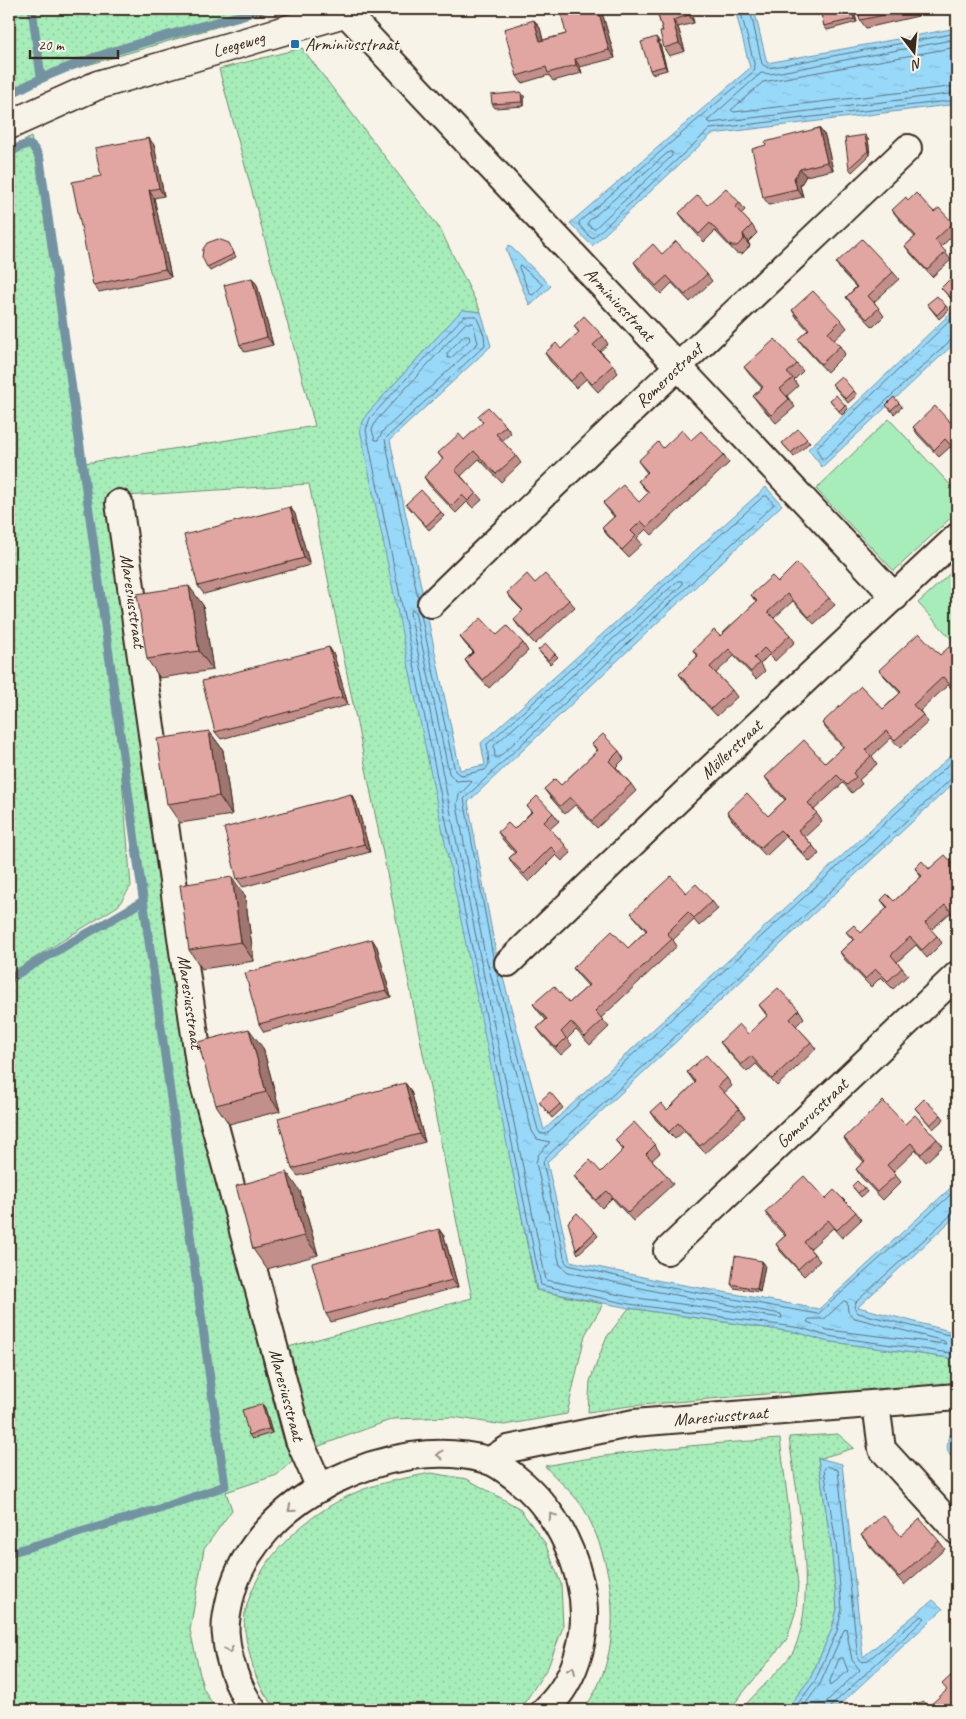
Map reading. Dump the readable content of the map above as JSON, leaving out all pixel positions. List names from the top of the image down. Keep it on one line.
{"streets":{"main road":["Leegeweg"],"street":["Arminiusstraat","Romerostraat","Maresiusstraat","Möllerstraat","Gomarusstraat"]},"crossings":[["Leegeweg","Arminiusstraat"],["Arminiusstraat","Romerostraat"],["Arminiusstraat","Möllerstraat"]],"places":{"transit":["Arminiusstraat"]},"scale_bar":"20 m","north":"bottom"}
